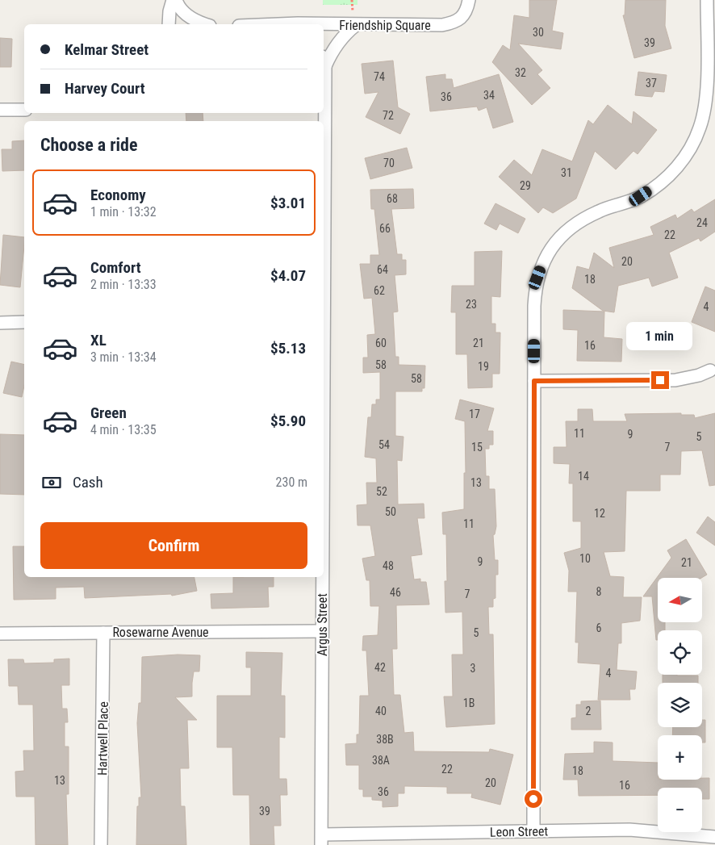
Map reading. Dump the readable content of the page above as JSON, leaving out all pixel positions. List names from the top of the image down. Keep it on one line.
{"streets":{"street":["Friendship Square","Argus Street","Rosewarne Avenue","Hartwell Place","Leon Street"]},"crossings":[["Friendship Square","Argus Street"],["Argus Street","Rosewarne Avenue"],["Argus Street","Leon Street"],["Rosewarne Avenue","Hartwell Place"]],"house_numbers":["30","39","32","74","37","34","36","72","70","31","29","68","24","66","22","20","64","18","62","23","4","60","21","16","58","19","58","17","11","9","5","54","15","7","14","13","52","50","12","11","10","9","21","48","8","46","7","6","5","42","3","4","1B","40","2","38B","38A","22","18","13","20","16","36","39"],"north":"left","page":{"banner":["Kelmar Street","Harvey Court"],"heading":"Choose a ride","list":[{"name":"Economy","note":"1 min · 13:32","value":"$3.01"},{"name":"Comfort","note":"2 min · 13:33","value":"$4.07"},{"name":"XL","note":"3 min · 13:34","value":"$5.13"},{"name":"Green","note":"4 min · 13:35","value":"$5.90"}],"bubble":"1 min","pay":["Cash","230 m"],"buttons":"Confirm","map_buttons":["+","−"]}}
